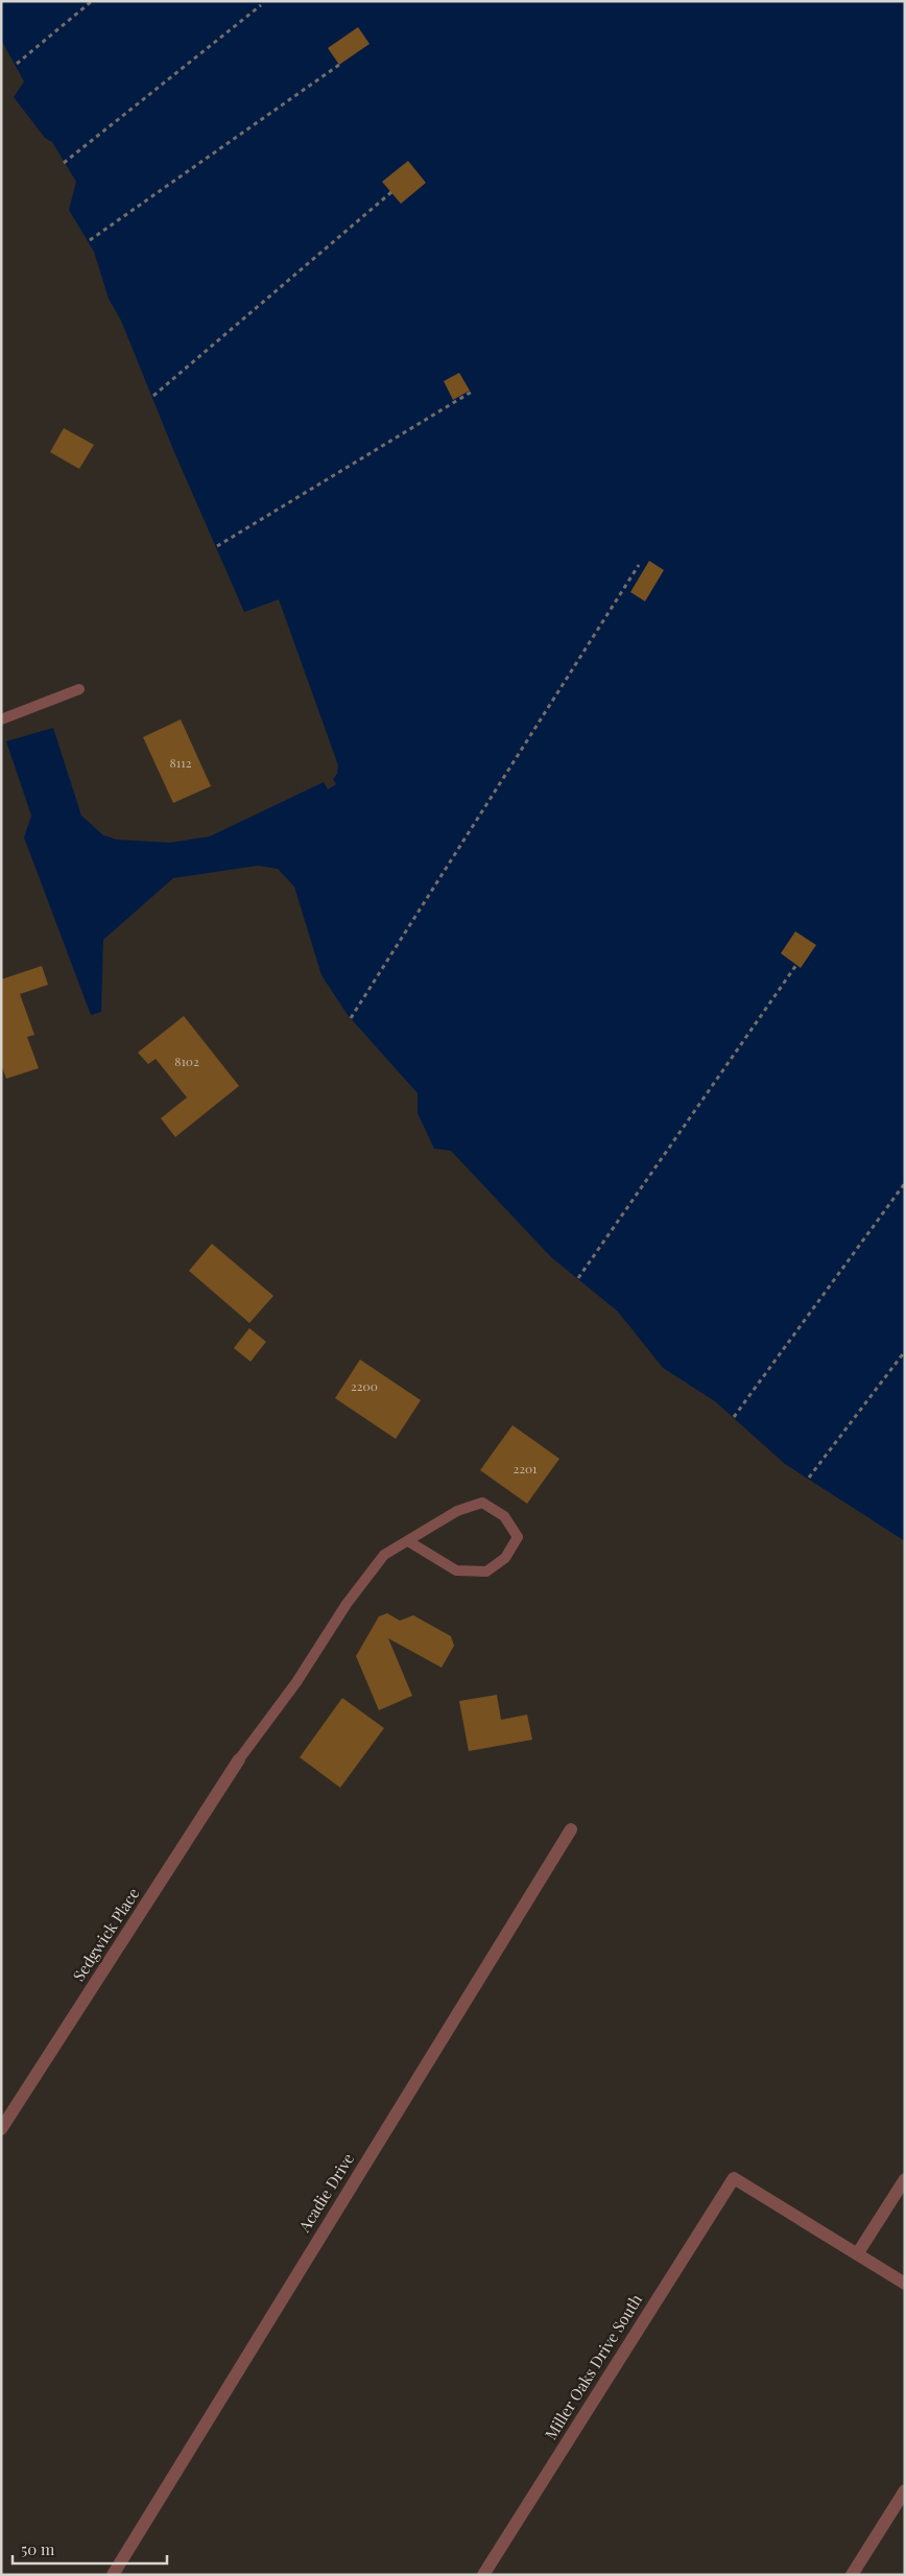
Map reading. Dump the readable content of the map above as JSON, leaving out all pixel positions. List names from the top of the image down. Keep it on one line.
{"streets":{"street":["Sedgwick Place","Acadie Drive","Miller Oaks Drive South"]},"house_numbers":["8112","8102","2200","2201"],"scale_bar":"50 m"}
